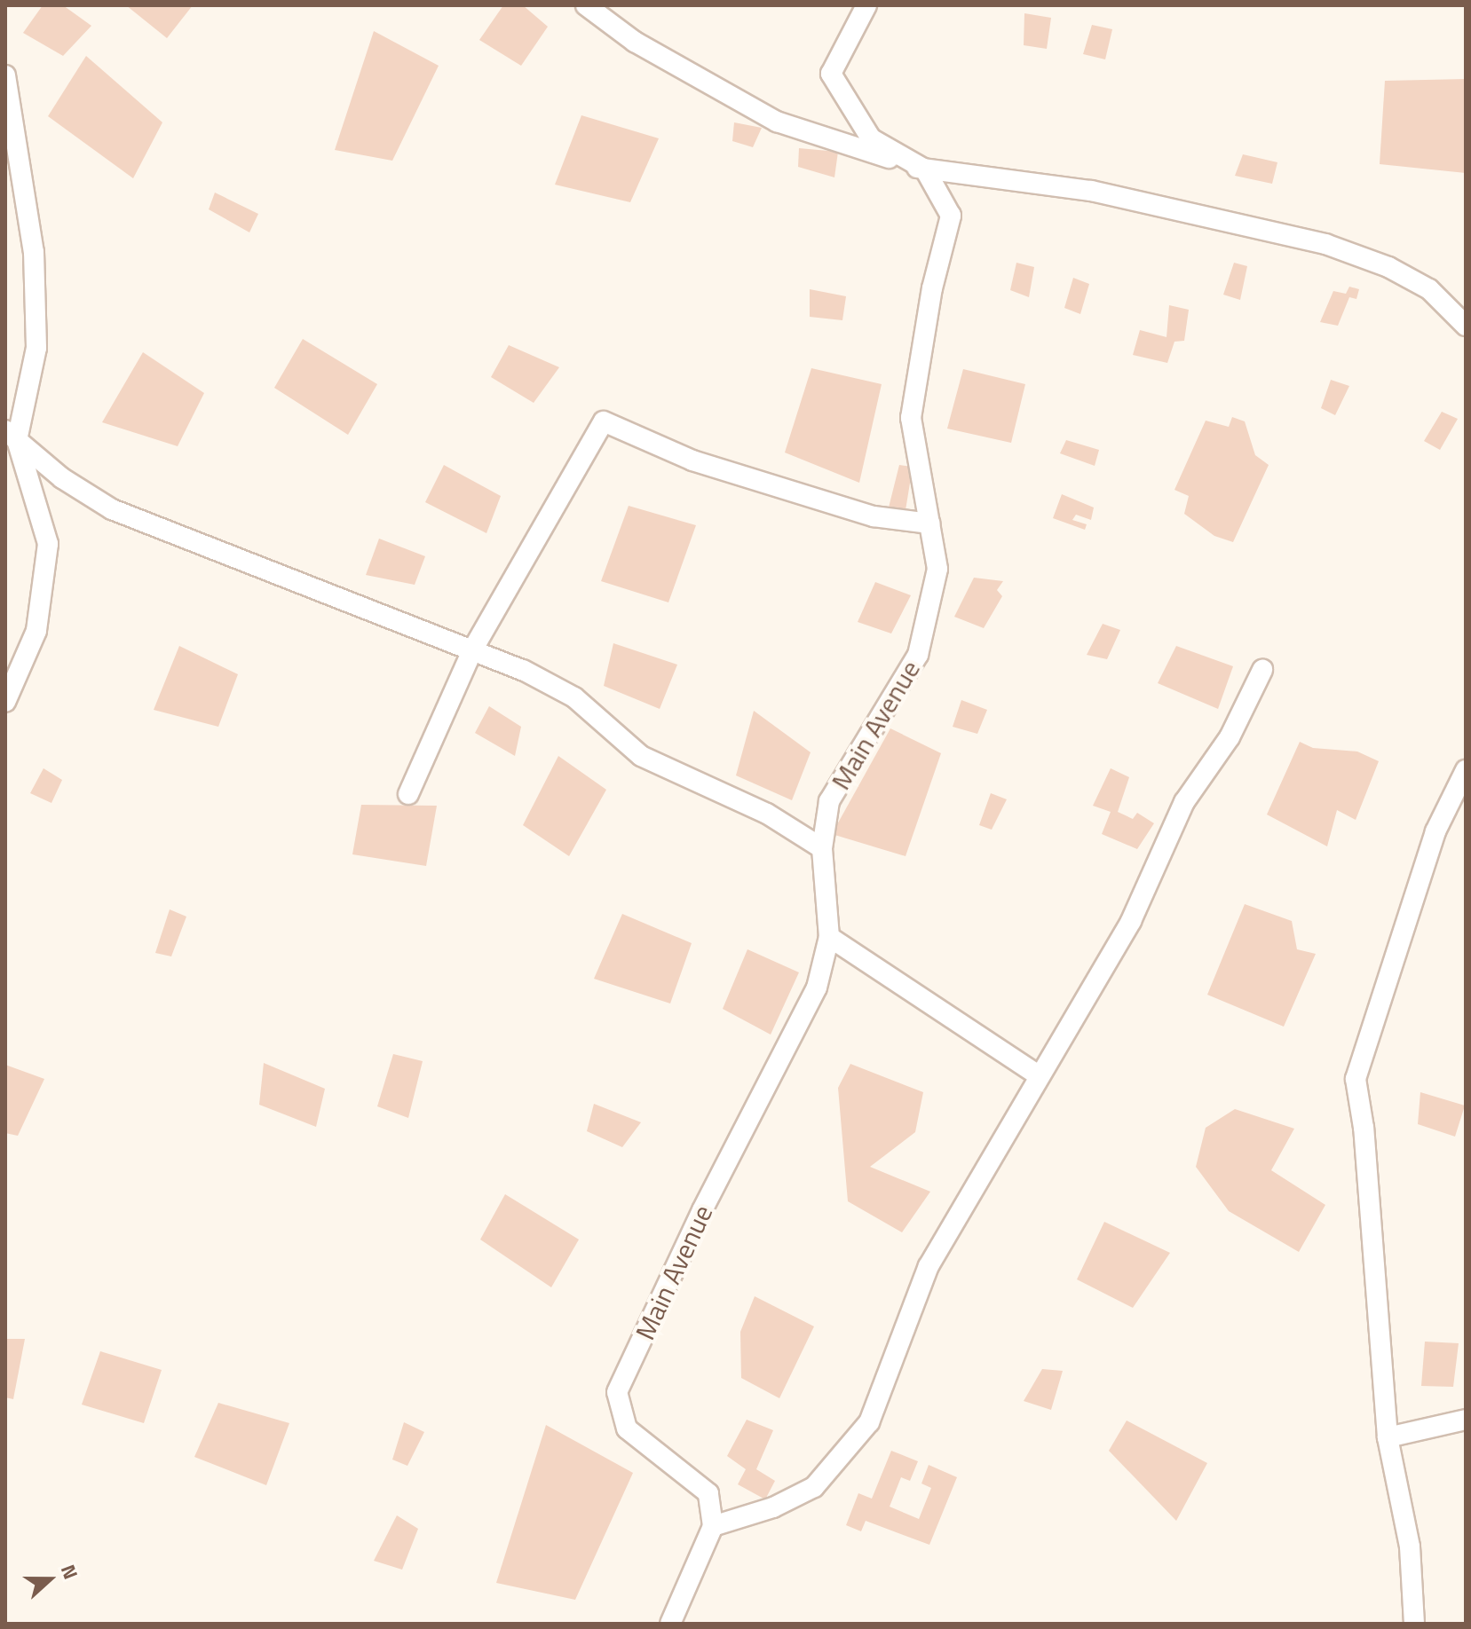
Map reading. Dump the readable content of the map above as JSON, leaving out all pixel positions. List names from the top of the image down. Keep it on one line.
{"streets":{"street":["Main Avenue"]},"north":"right"}
